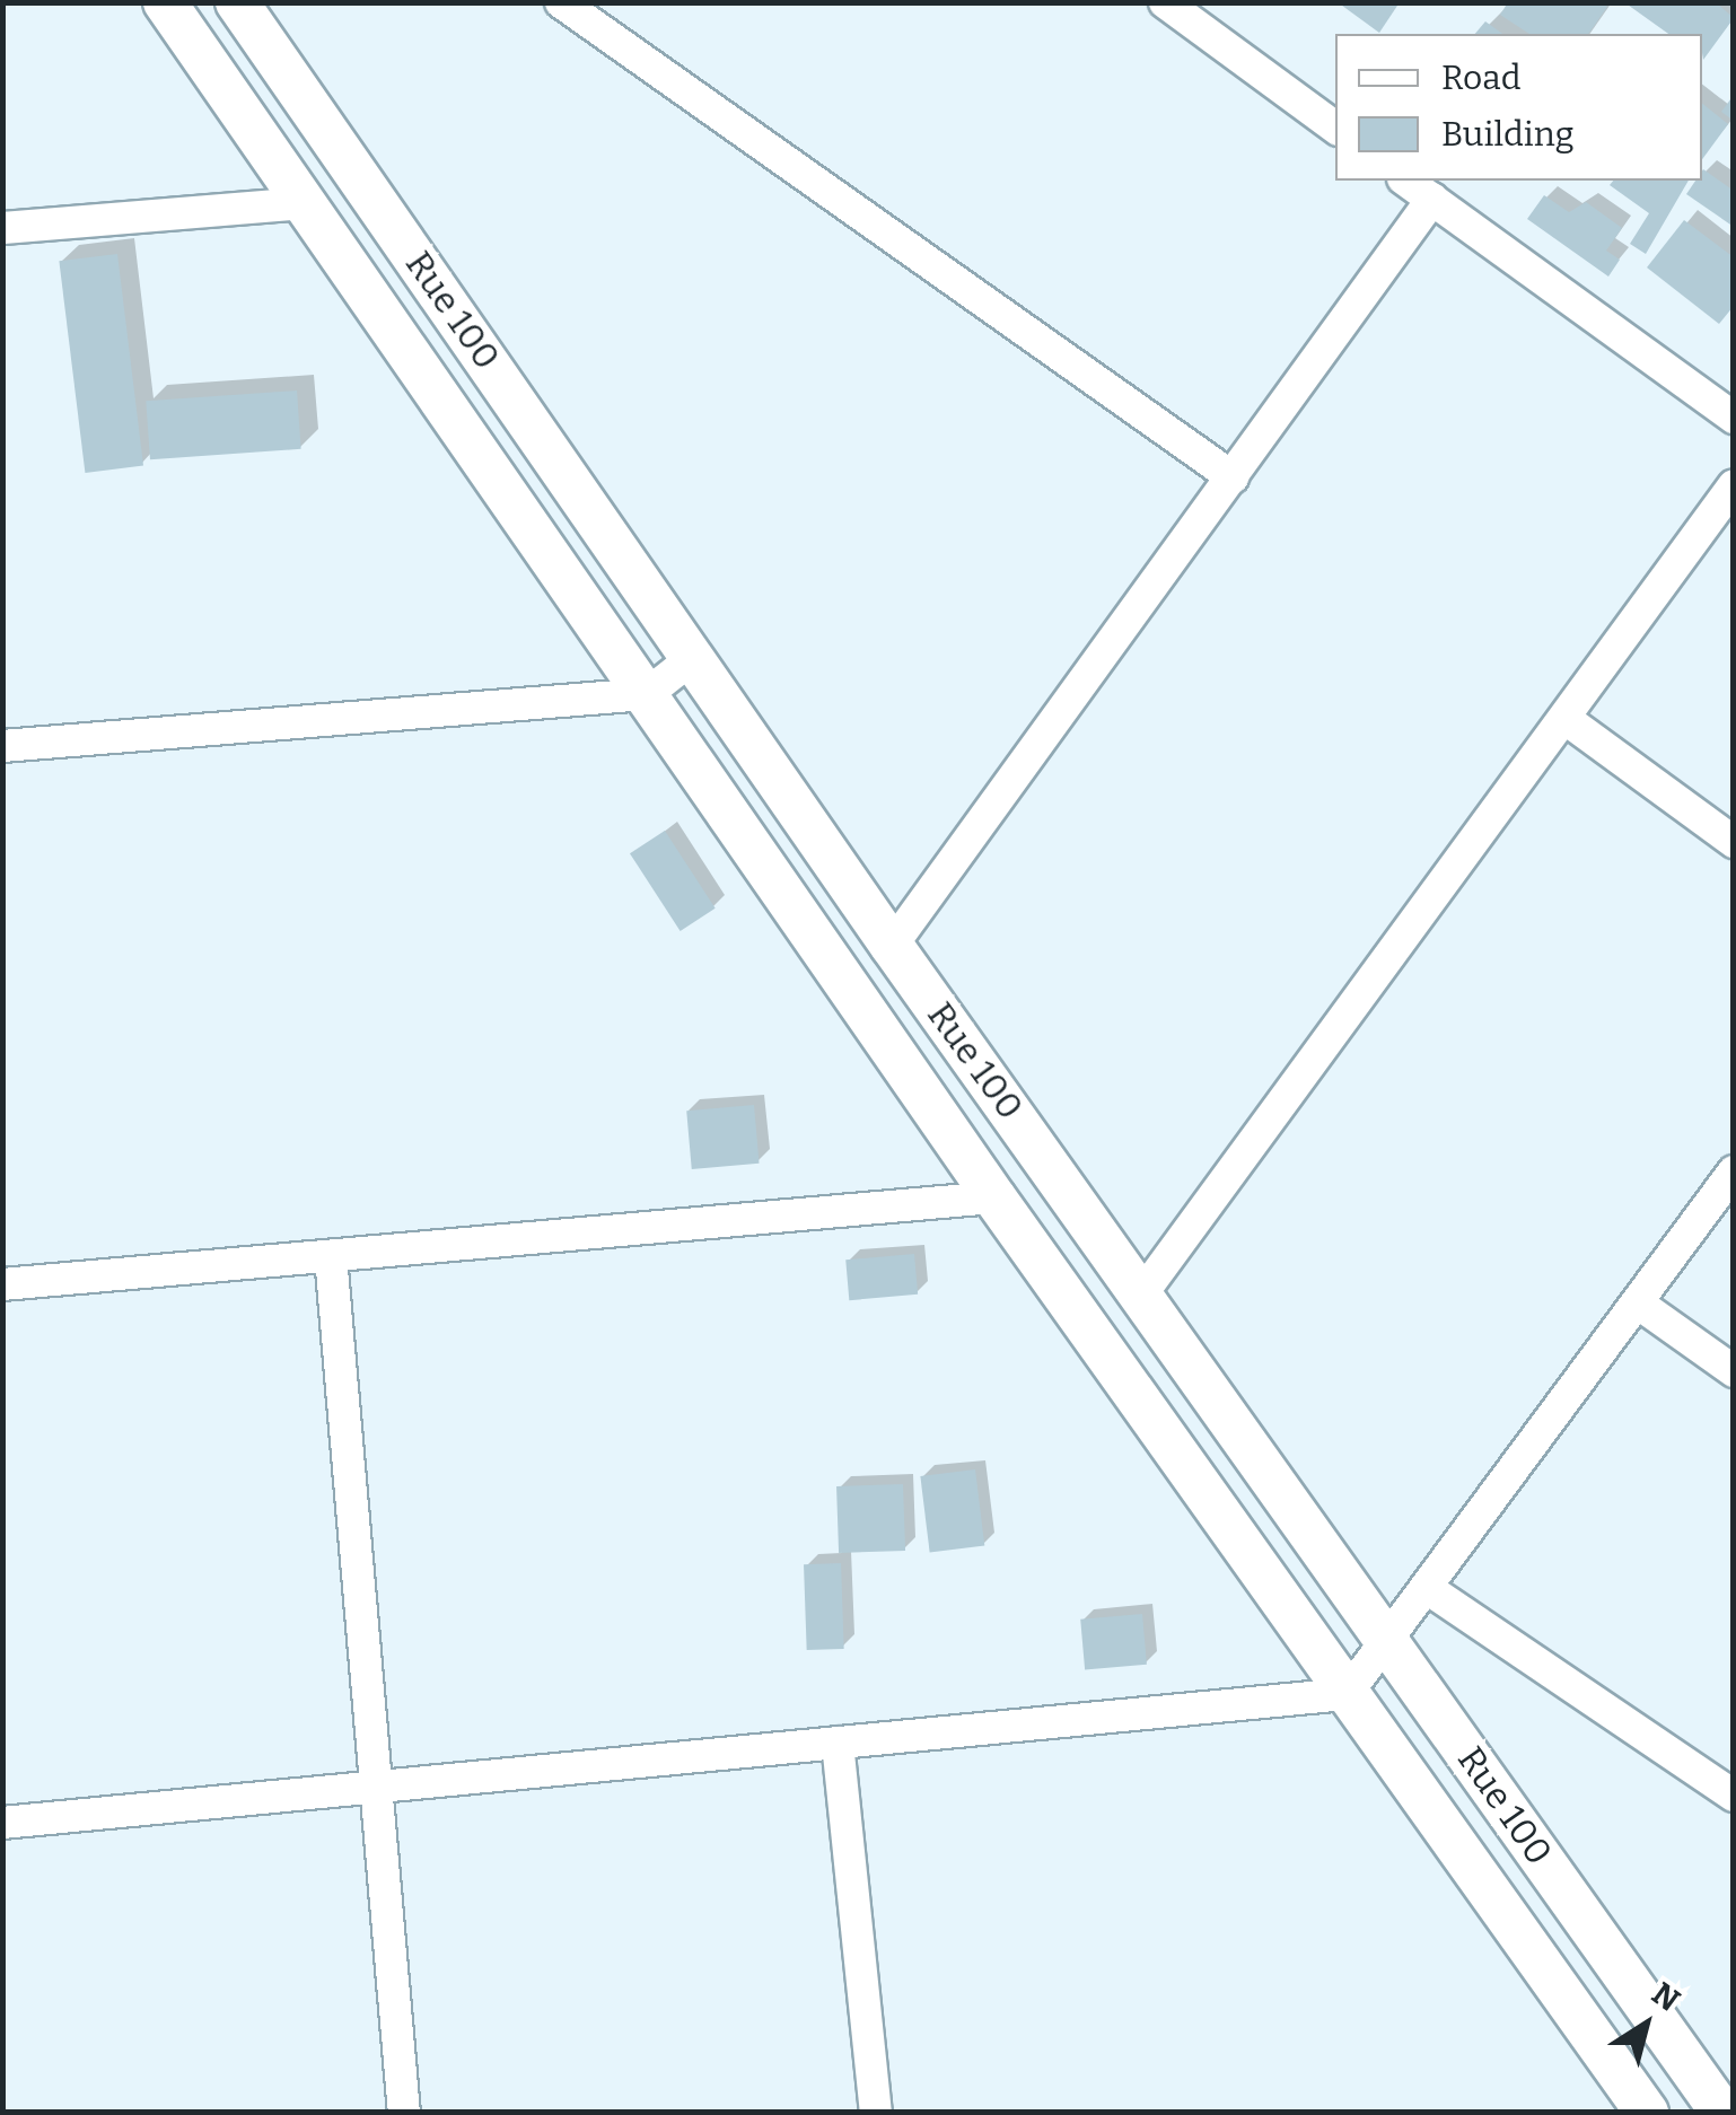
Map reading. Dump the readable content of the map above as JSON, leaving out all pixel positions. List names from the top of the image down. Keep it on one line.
{"streets":{"street":["Rue 100"]},"legend":["Road","Building"],"north":"top right"}
